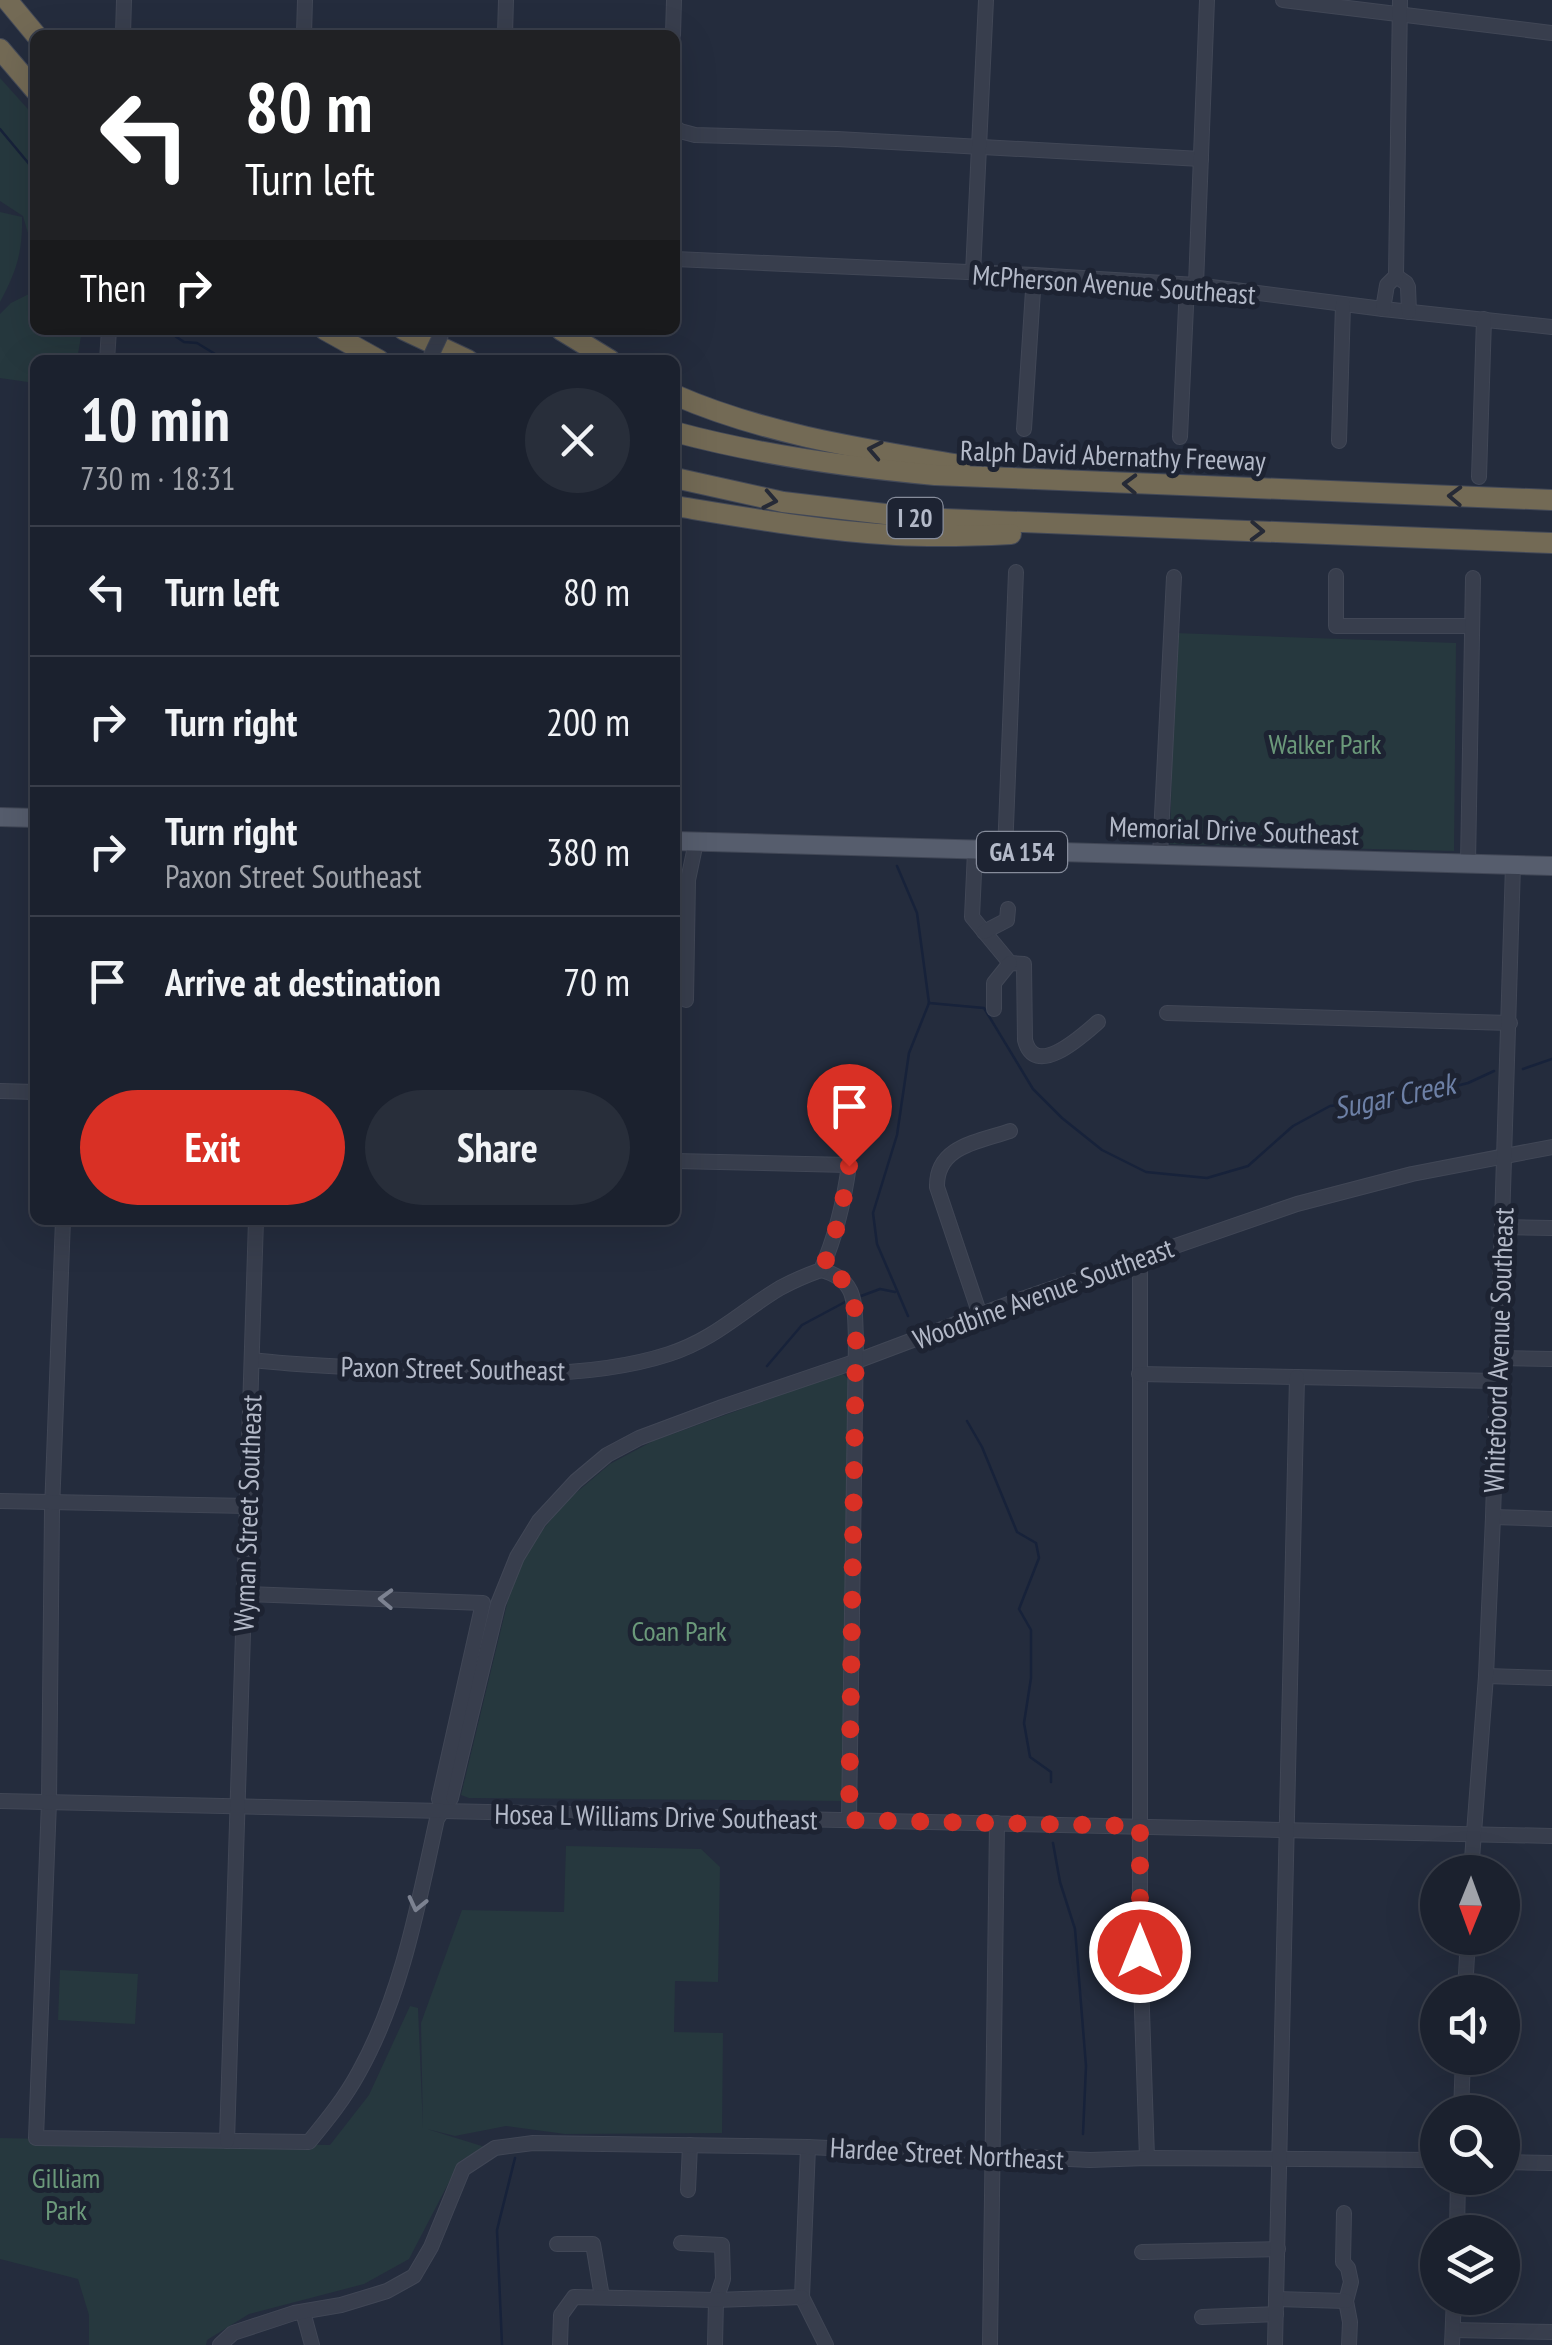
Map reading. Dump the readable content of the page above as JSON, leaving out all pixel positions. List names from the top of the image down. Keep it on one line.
{"streets":{"highway":["Ralph David Abernathy Freeway","I 20"],"main road":["Memorial Drive Southeast","GA 154"],"street":["McPherson Avenue Southeast","Woodbine Avenue Southeast","Whitefoord Avenue Southeast","Paxon Street Southeast","Wyman Street Southeast","Hosea L Williams Drive Southeast","Hardee Street Northeast"]},"crossings":[["Memorial Drive Southeast","Whitefoord Avenue Southeast"],["Woodbine Avenue Southeast","Whitefoord Avenue Southeast"],["Woodbine Avenue Southeast","Hosea L Williams Drive Southeast"],["Whitefoord Avenue Southeast","Hosea L Williams Drive Southeast"],["Paxon Street Southeast","Wyman Street Southeast"],["Wyman Street Southeast","Hosea L Williams Drive Southeast"]],"water":["Sugar Creek"],"parks":["Walker Park","Coan Park","Gilliam Park"],"north":"bottom","page":{"turn":["80 m","Turn left"],"then":"Then","heading":["10 min","730 m · 18:31"],"list":[{"name":"Turn left","value":"80 m"},{"name":"Turn right","value":"200 m"},{"name":"Turn right","note":"Paxon Street Southeast","value":"380 m"},{"name":"Arrive at destination","value":"70 m"}],"buttons":["Exit","Share"]}}
